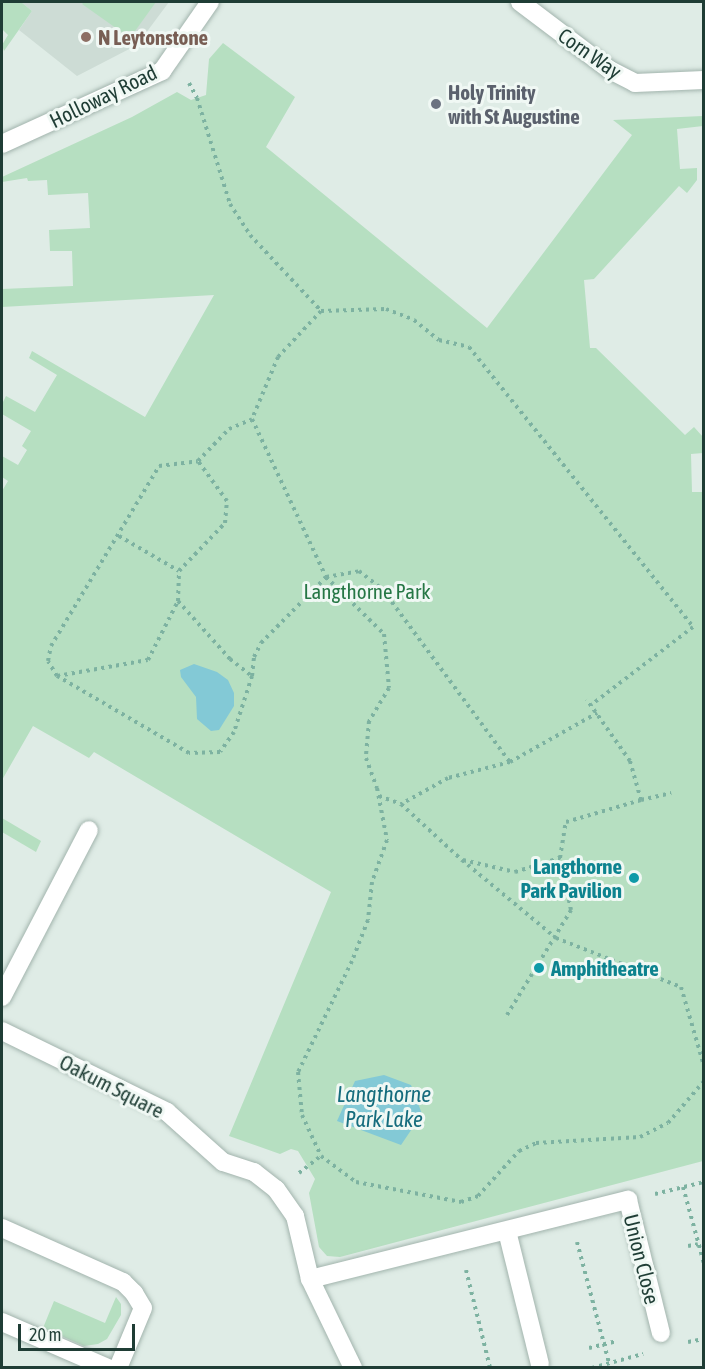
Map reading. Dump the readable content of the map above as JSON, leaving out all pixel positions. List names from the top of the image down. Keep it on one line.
{"streets":{"street":["Corn Way","Holloway Road","Oakum Square","Union Close"]},"crossings":[["Oakum Square","Union Close"]],"water":["Langthorne Park Lake"],"parks":["Langthorne Park"],"places":["N Leytonstone","Holy Trinity with St Augustine","Langthorne Park Pavilion","Amphitheatre"],"scale_bar":"20 m"}
